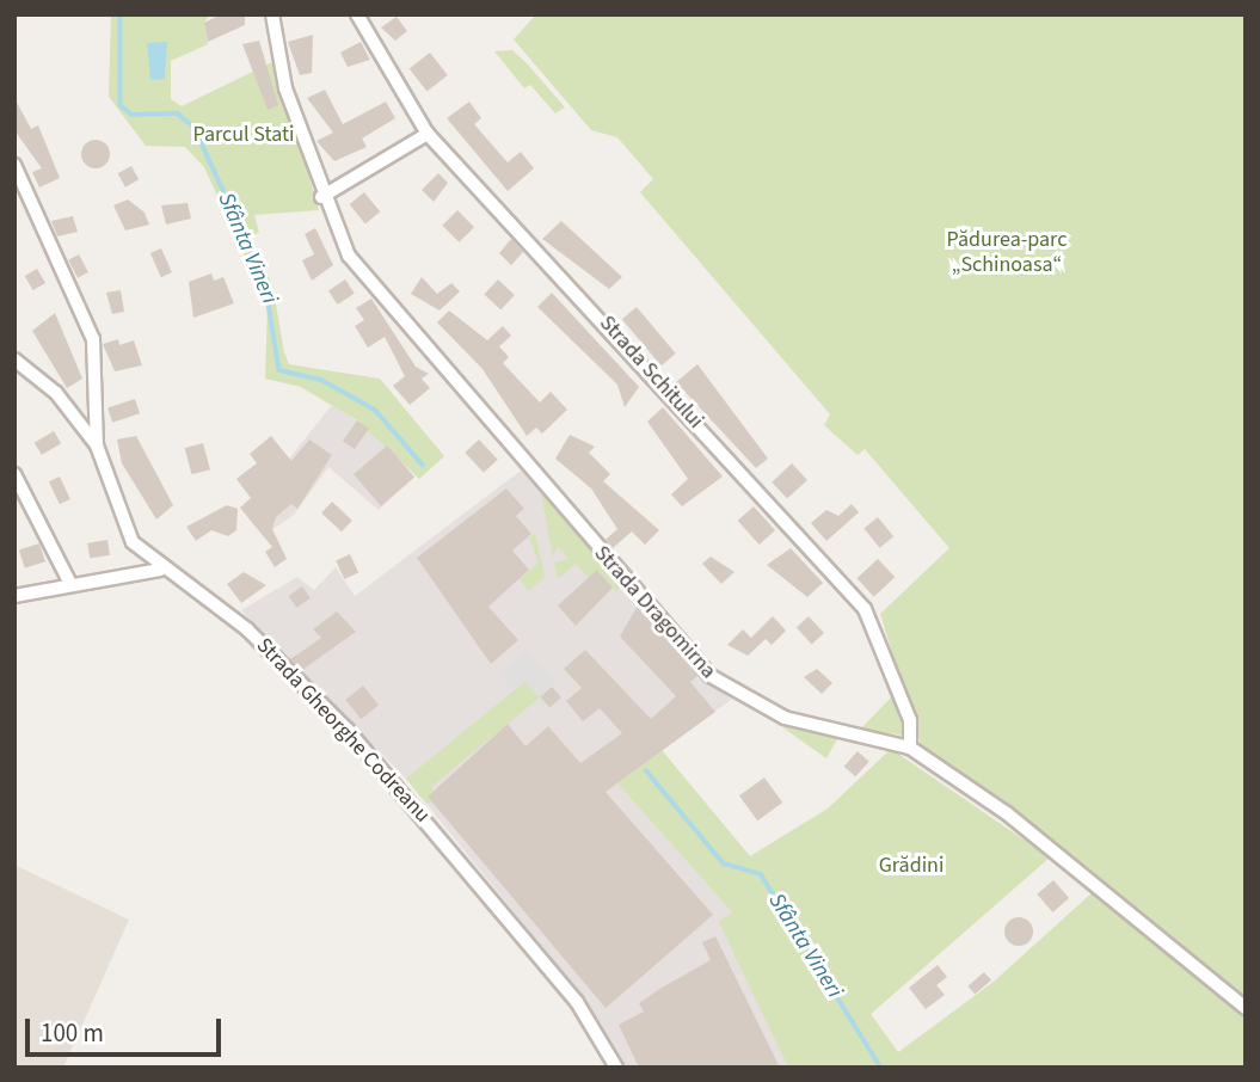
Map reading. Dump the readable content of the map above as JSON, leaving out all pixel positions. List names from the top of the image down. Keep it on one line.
{"streets":{"street":["Strada Schitului","Strada Dragomirna","Strada Gheorghe Codreanu"]},"crossings":[["Strada Schitului","Strada Dragomirna"]],"water":["Sfânta Vineri"],"parks":["Parcul Stati","Pădurea-parc „Schinoasa“","Grădini"],"scale_bar":"100 m"}
